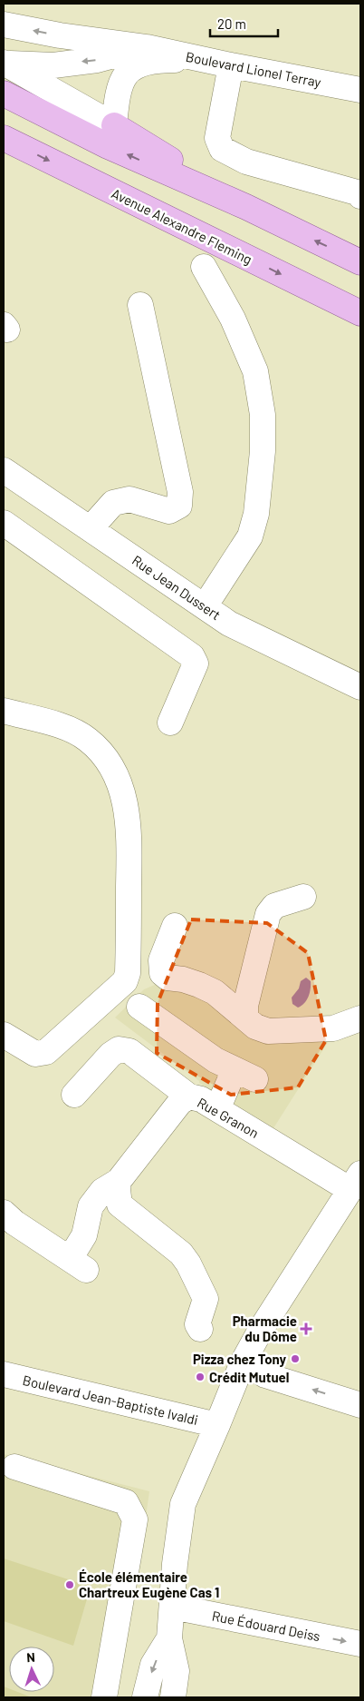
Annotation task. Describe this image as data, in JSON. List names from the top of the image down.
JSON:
{
  "streets": {
    "main road": ["Avenue Alexandre Fleming"],
    "street": [
      "Boulevard Lionel Terray",
      "Rue Jean Dussert",
      "Rue Granon",
      "Boulevard Jean-Baptiste Ivaldi",
      "Rue Édouard Deiss"
    ]
  },
  "one_way": ["Boulevard Lionel Terray", "Rue Édouard Deiss"],
  "places": {
    "health": ["Pharmacie du Dôme"],
    "other": ["Pizza chez Tony", "Crédit Mutuel", "École élémentaire Chartreux Eugène Cas 1"]
  },
  "scale_bar": "20 m",
  "north": "top"
}
